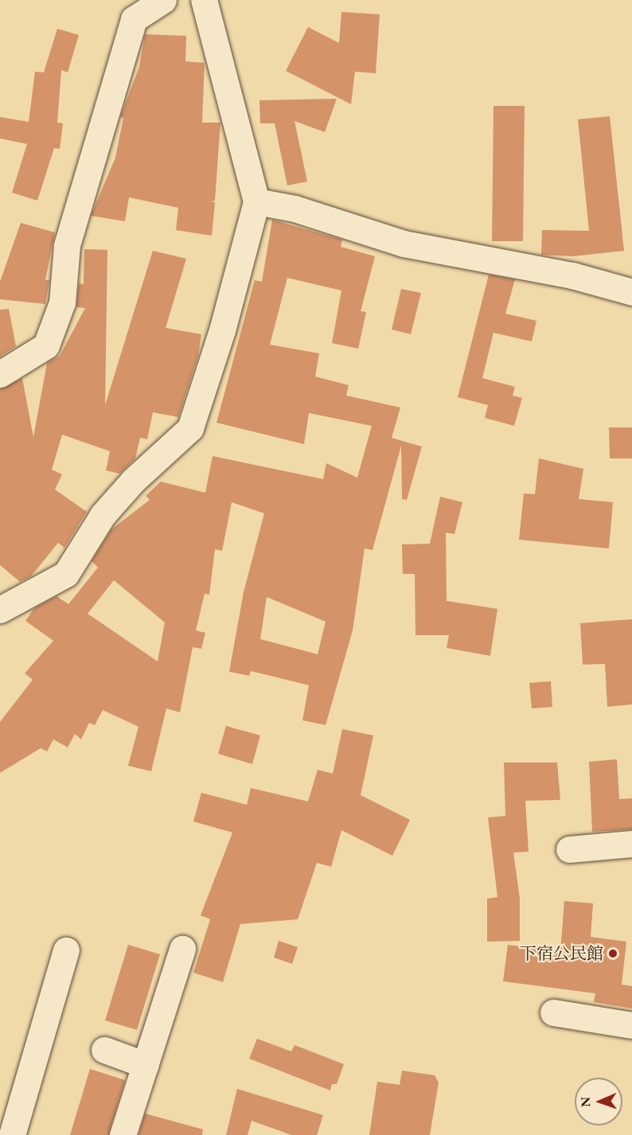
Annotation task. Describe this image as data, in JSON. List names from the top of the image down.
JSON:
{
  "places": ["下宿公民館"],
  "north": "left"
}
